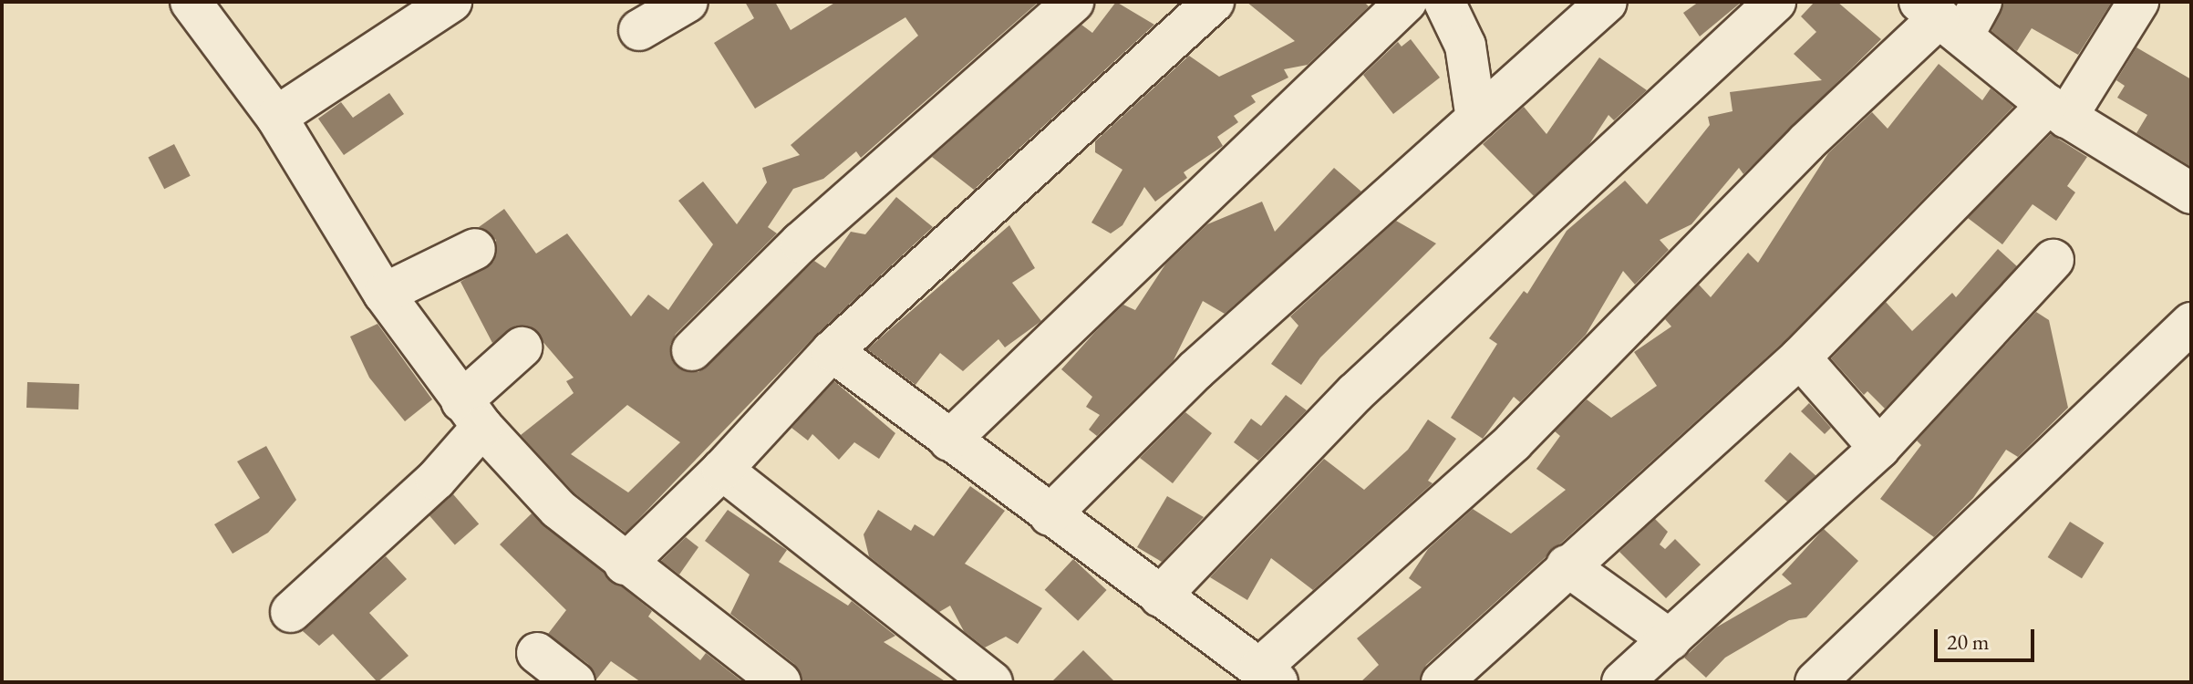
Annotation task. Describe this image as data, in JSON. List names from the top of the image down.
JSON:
{
  "scale_bar": "20 m"
}
